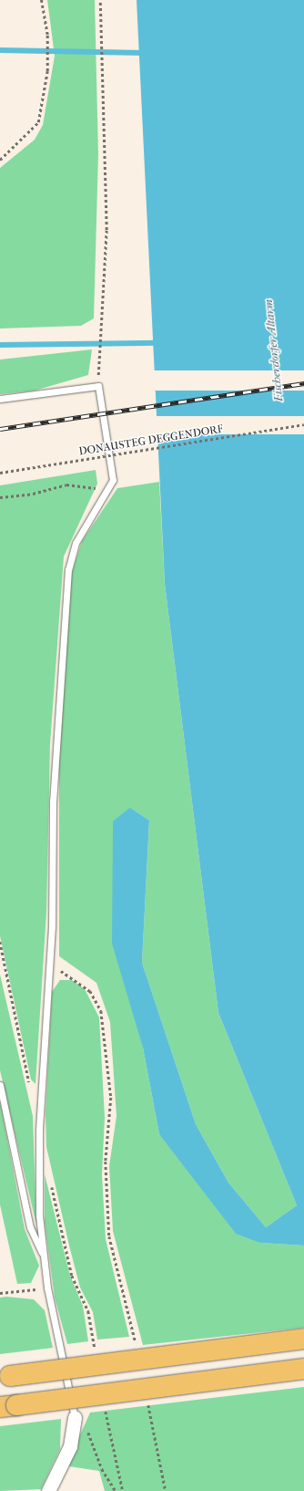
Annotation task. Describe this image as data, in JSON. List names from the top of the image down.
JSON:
{
  "streets": {
    "path": ["DONAUSTEG DEGGENDORF"]
  },
  "water": ["Fischerdorfer Altarm"]
}
